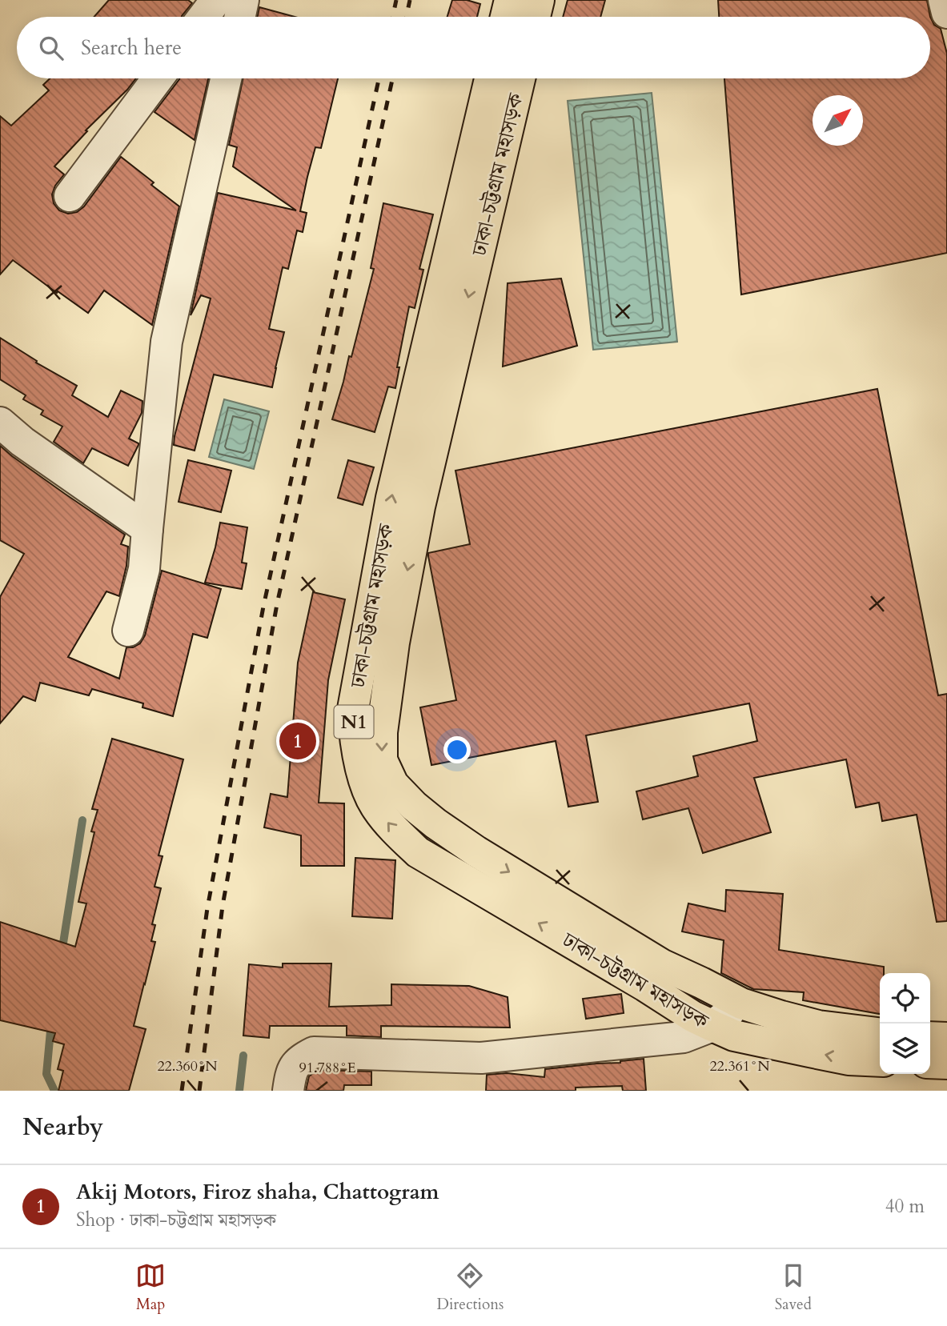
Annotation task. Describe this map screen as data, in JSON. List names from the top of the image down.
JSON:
{
  "streets": {
    "highway": ["ঢাকা-চট্টগ্রাম মহাসড়ক", "N1"]
  },
  "north": "top right",
  "page": {
    "search": "Search here",
    "pins": "1",
    "heading": "Nearby",
    "list": [
      {
        "mark": "1",
        "name": "Akij Motors, Firoz shaha, Chattogram",
        "note": "Shop · ঢাকা-চট্টগ্রাম মহাসড়ক",
        "value": "40 m"
      }
    ],
    "nav": ["Map", "Directions", "Saved"]
  },
  "coordinates": ["22.360°N", "22.361°N", "91.788°E"]
}
